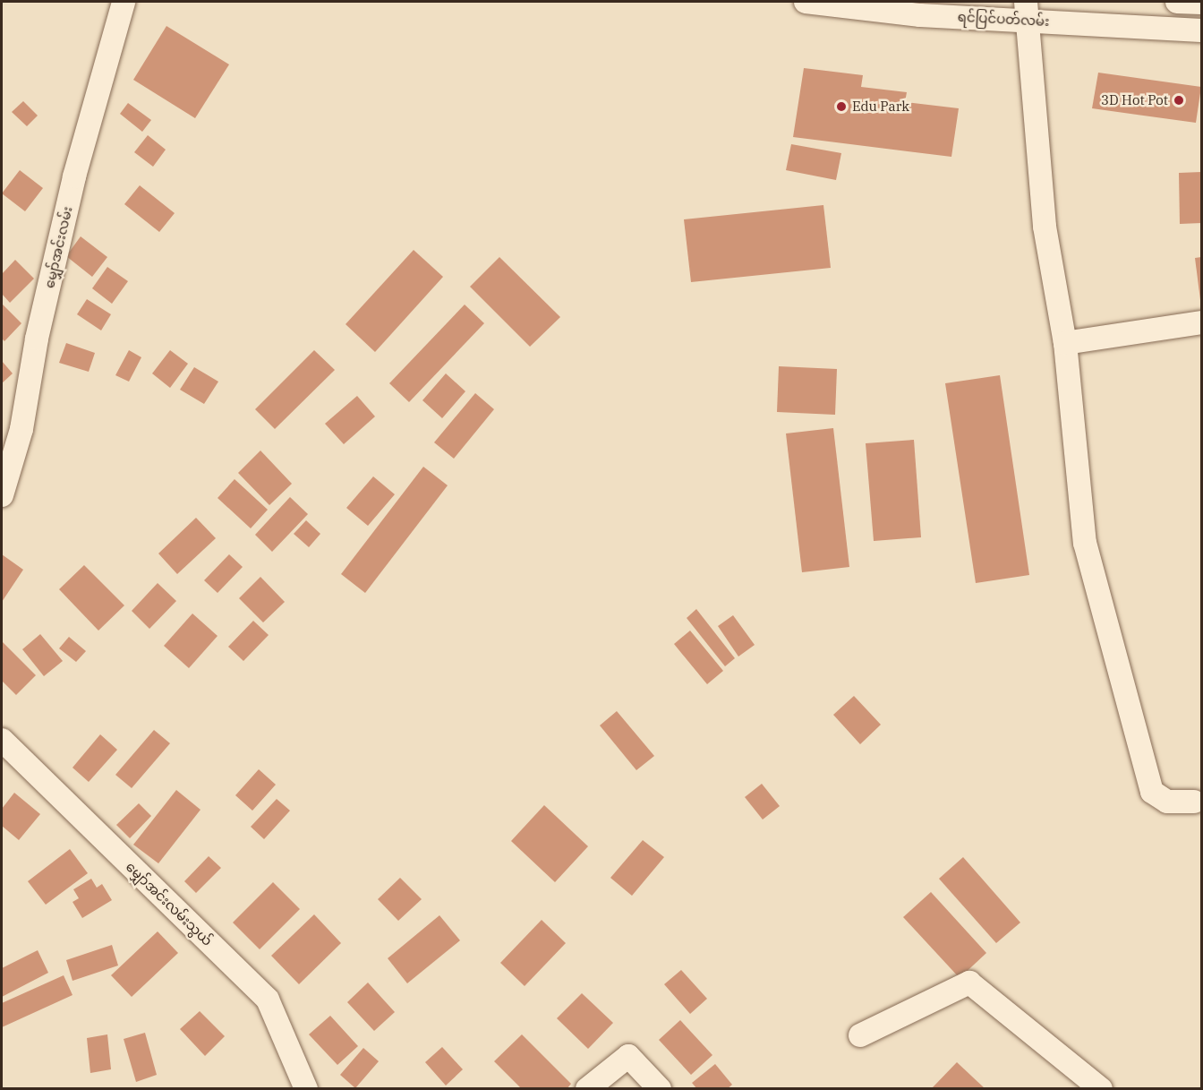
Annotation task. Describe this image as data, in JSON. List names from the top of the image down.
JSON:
{
  "streets": {
    "street": ["ရင်ပြင်ပတ်လမ်း", "မျှော်အင်းလမ်း", "မျှော်အင်းလမ်းသွယ်"]
  },
  "places": ["3D Hot Pot", "Edu Park"]
}
